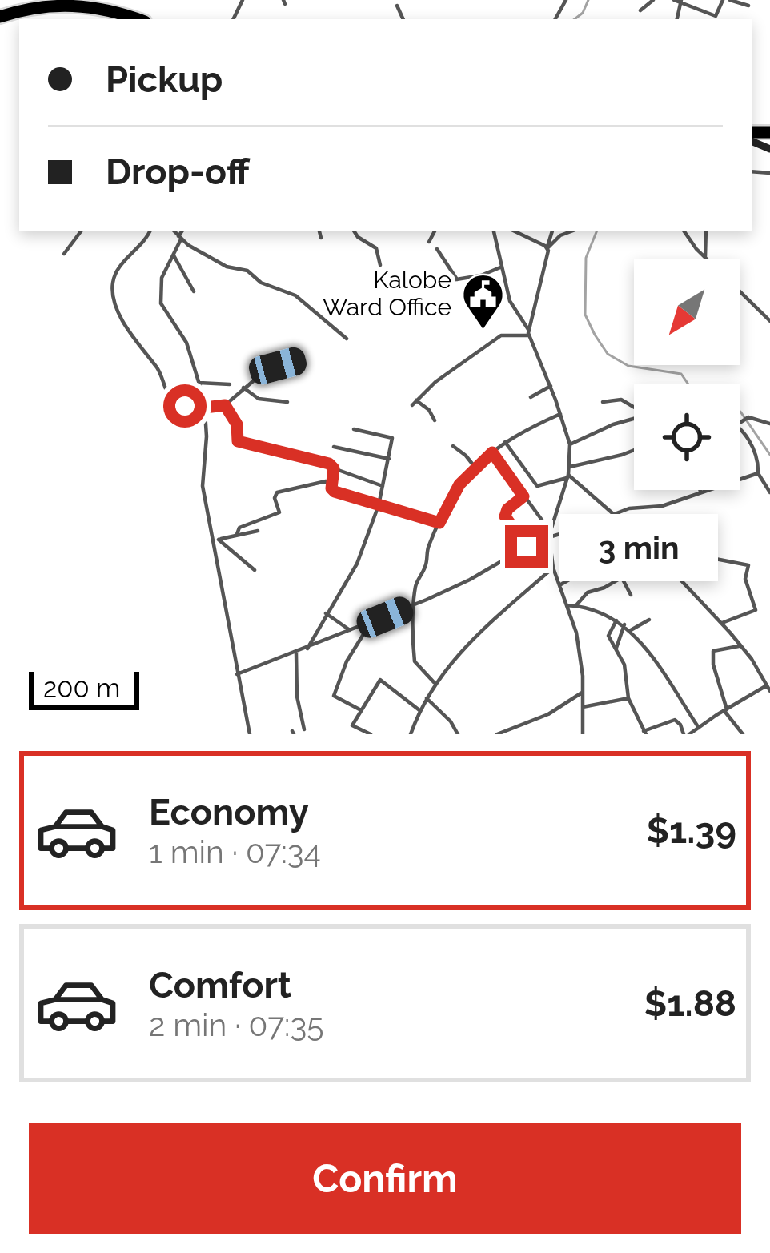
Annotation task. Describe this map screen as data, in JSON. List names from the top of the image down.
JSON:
{
  "places": {
    "public building": ["Kalobe Ward Office"]
  },
  "scale_bar": "200 m",
  "north": "bottom left",
  "page": {
    "banner": ["Pickup", "Drop-off"],
    "bubble": "3 min",
    "scale": "200 m",
    "list": [
      {
        "name": "Economy",
        "note": "1 min · 07:34",
        "value": "$1.39"
      },
      {
        "name": "Comfort",
        "note": "2 min · 07:35",
        "value": "$1.88"
      }
    ],
    "buttons": "Confirm"
  }
}
